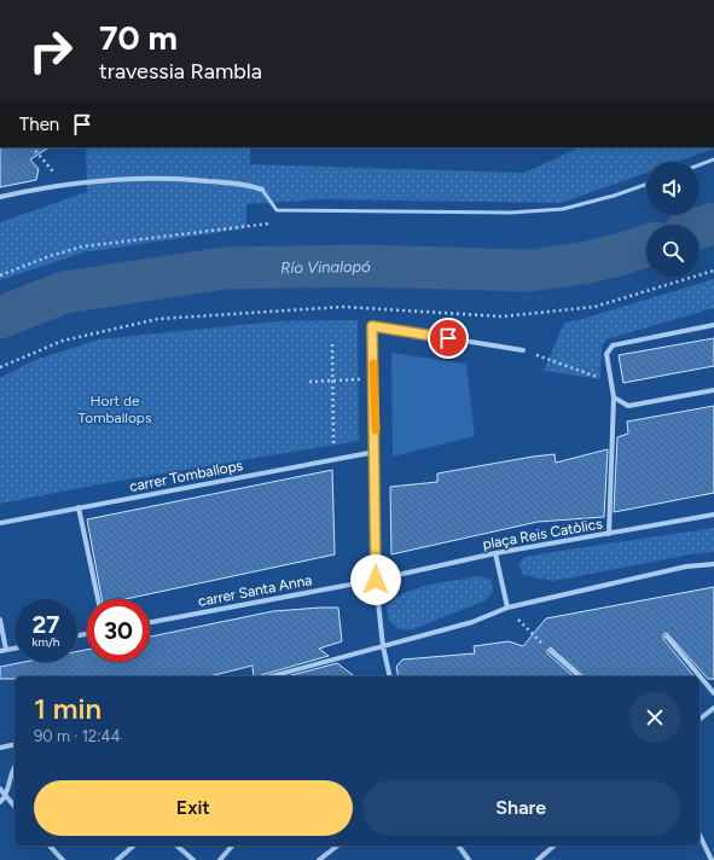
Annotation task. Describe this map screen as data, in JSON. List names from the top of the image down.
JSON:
{
  "streets": {
    "street": ["carrer Tomballops", "plaça Reis Catòlics", "carrer Santa Anna"]
  },
  "crossings": [
    ["plaça Reis Catòlics", "carrer Santa Anna"]
  ],
  "water": ["Río Vinalopó"],
  "parks": ["Hort de Tomballops"],
  "page": {
    "turn": ["70 m", "travessia Rambla"],
    "then": "Then",
    "speed": "27 km/h",
    "limit": "30",
    "heading": ["1 min", "90 m · 12:44"],
    "buttons": ["Exit", "Share"]
  }
}
